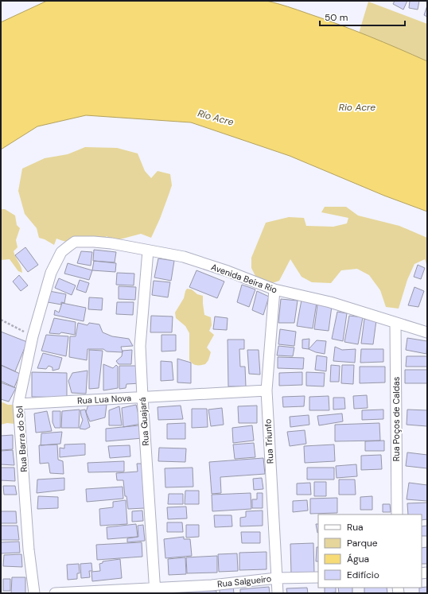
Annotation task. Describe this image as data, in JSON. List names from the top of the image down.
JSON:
{
  "streets": {
    "street": [
      "Avenida Beira Rio",
      "Rua Lua Nova",
      "Rua Poços de Caldas",
      "Rua Guajará",
      "Rua Barra do Sol",
      "Rua Triunfo",
      "Rua Salgueiro"
    ]
  },
  "crossings": [
    ["Avenida Beira Rio", "Rua Poços de Caldas"],
    ["Avenida Beira Rio", "Rua Guajará"],
    ["Avenida Beira Rio", "Rua Barra do Sol"],
    ["Avenida Beira Rio", "Rua Triunfo"],
    ["Rua Lua Nova", "Rua Guajará"],
    ["Rua Lua Nova", "Rua Barra do Sol"],
    ["Rua Lua Nova", "Rua Triunfo"],
    ["Rua Guajará", "Rua Salgueiro"],
    ["Rua Triunfo", "Rua Salgueiro"]
  ],
  "water": ["Rio Acre", "Río Acre"],
  "legend": [
    "Rua",
    "Parque",
    "Água",
    "Edifício"
  ],
  "scale_bar": "50 m"
}
